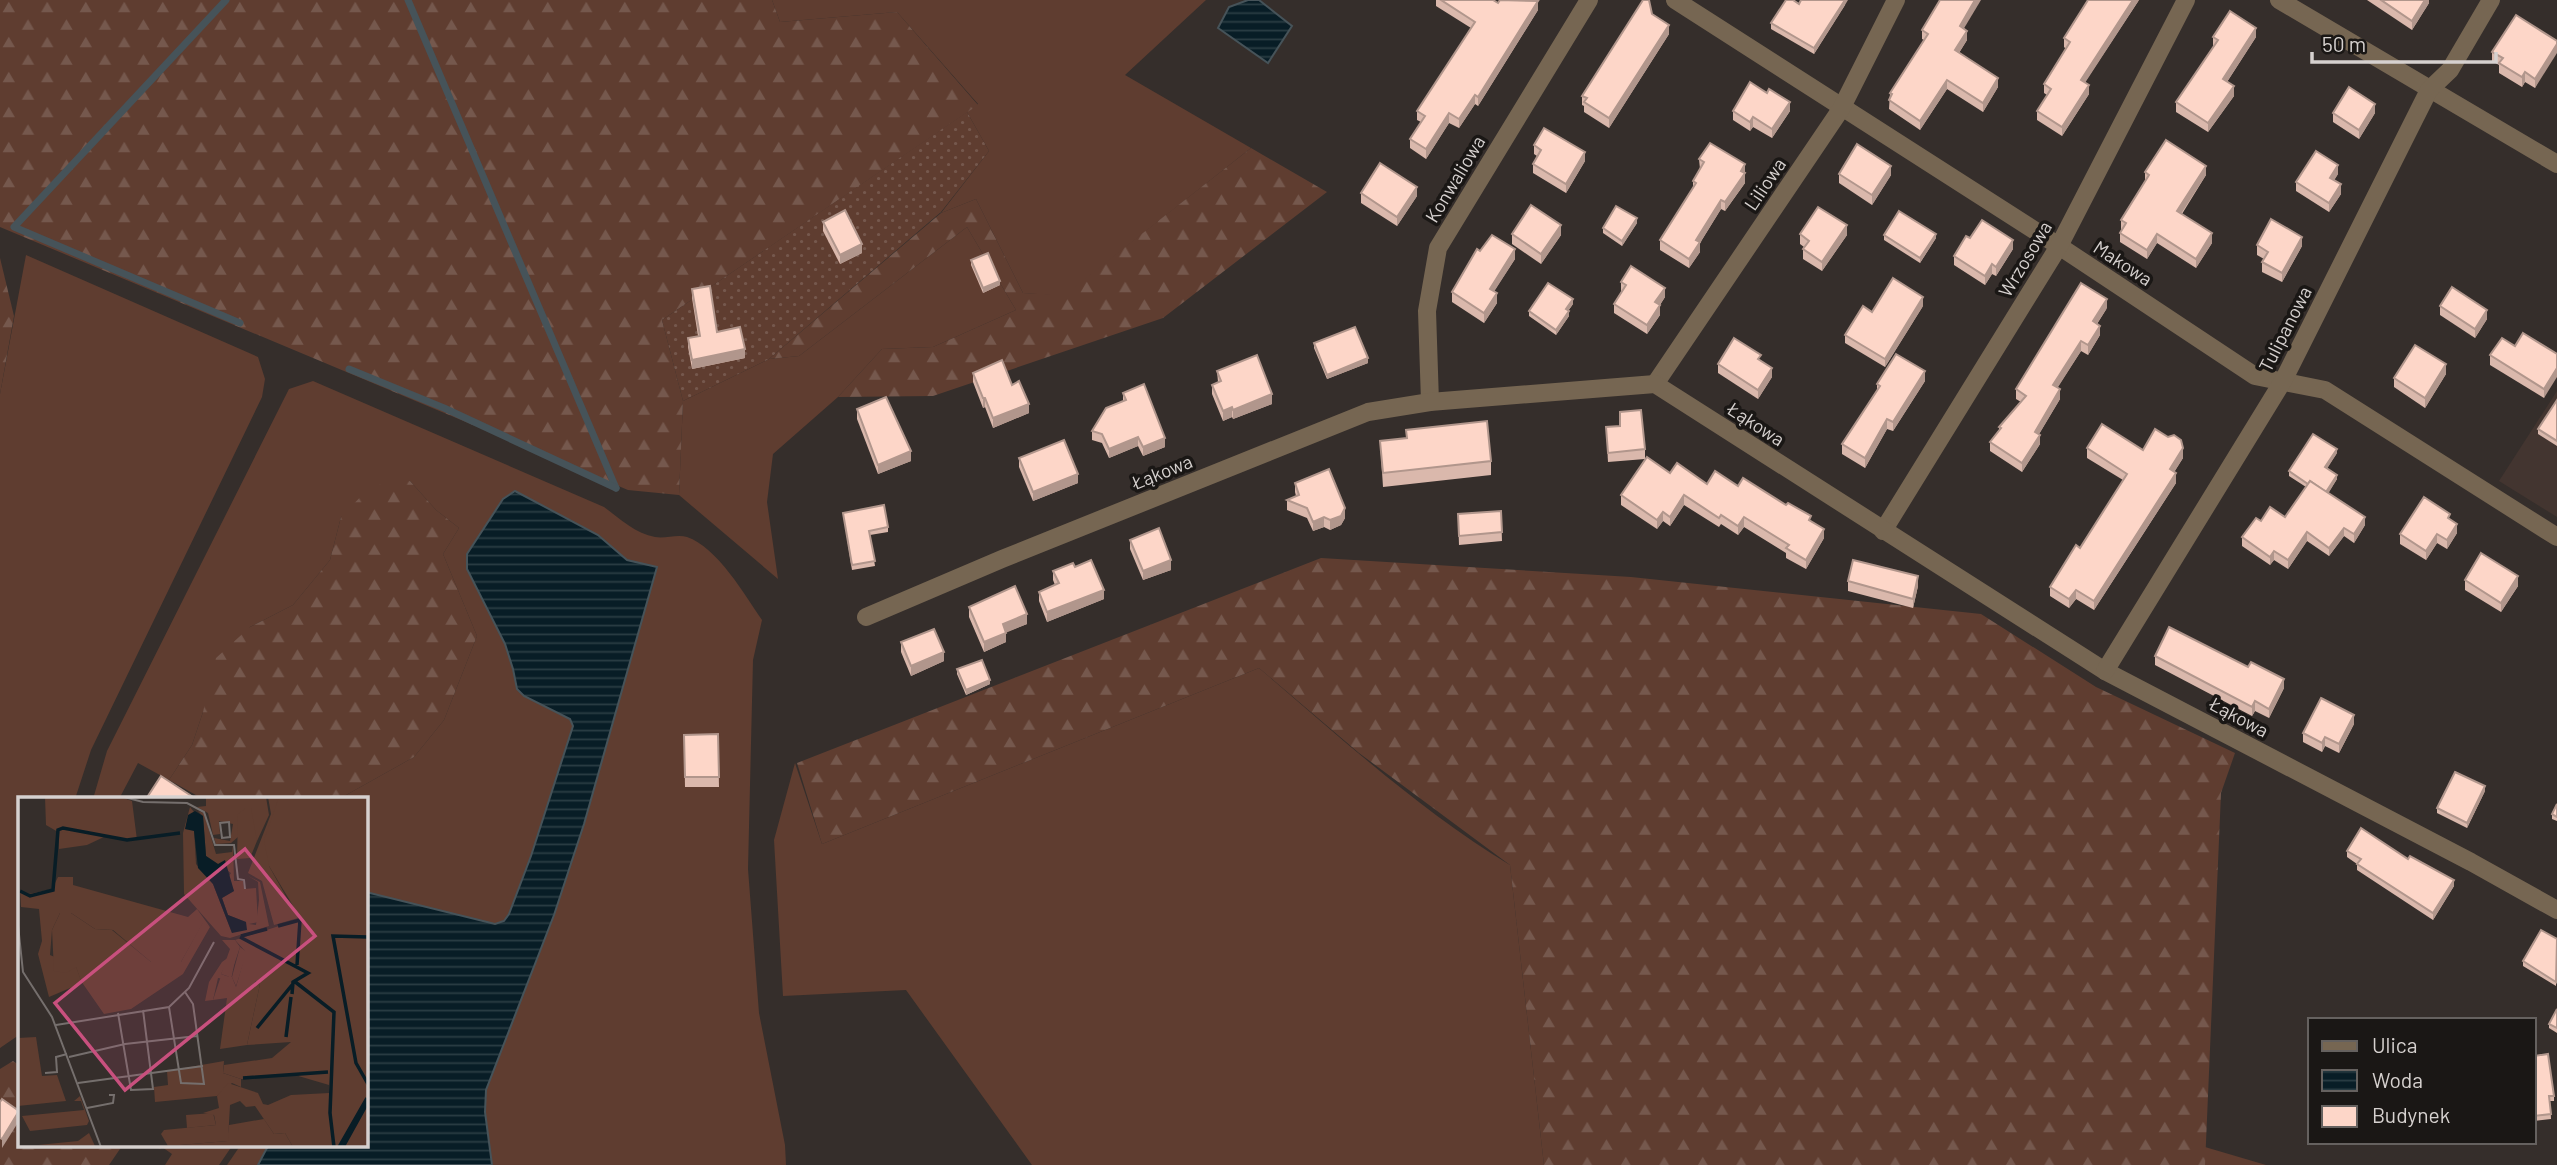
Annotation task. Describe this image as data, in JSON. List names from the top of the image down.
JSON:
{
  "streets": {
    "street": [
      "Konwaliowa",
      "Liliowa",
      "Wrzosowa",
      "Makowa",
      "Tulipanowa",
      "Łąkowa"
    ]
  },
  "crossings": [
    ["Konwaliowa", "Łąkowa"],
    ["Liliowa", "Makowa"],
    ["Liliowa", "Łąkowa"],
    ["Wrzosowa", "Makowa"],
    ["Wrzosowa", "Łąkowa"],
    ["Makowa", "Tulipanowa"],
    ["Tulipanowa", "Łąkowa"]
  ],
  "legend": ["Ulica", "Woda", "Budynek"],
  "scale_bar": "50 m"
}
